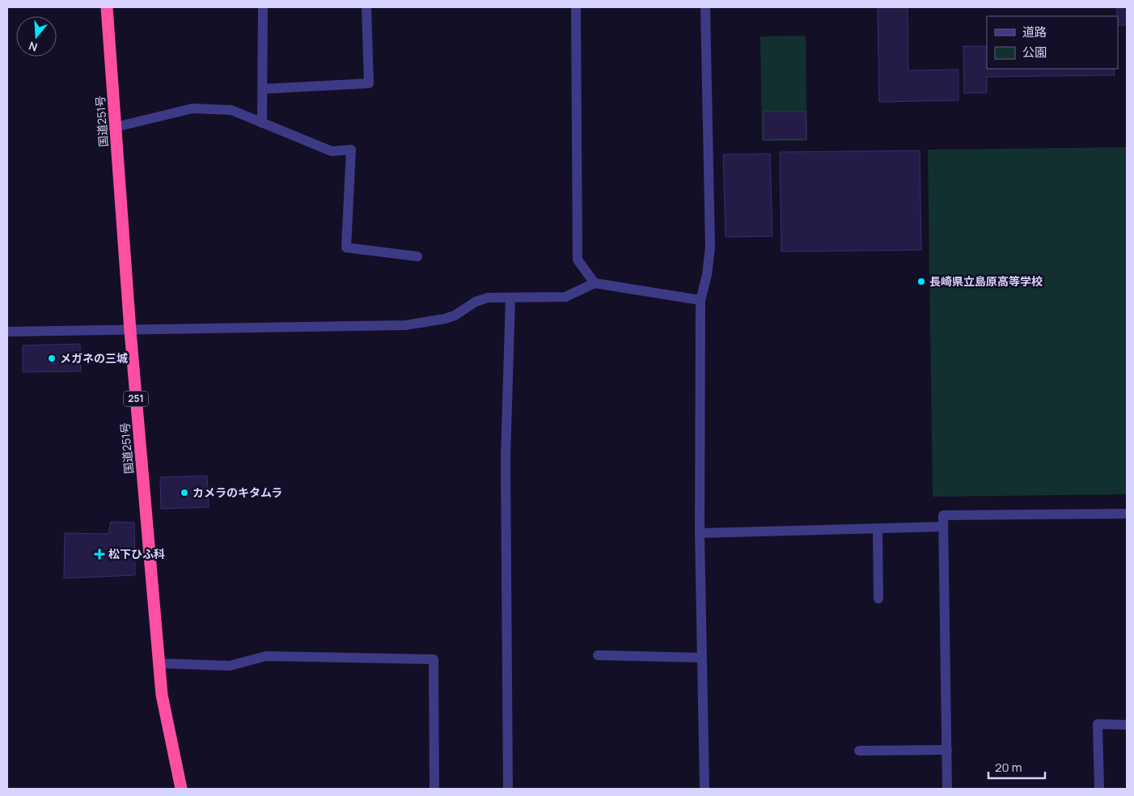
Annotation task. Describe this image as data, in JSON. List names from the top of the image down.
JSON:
{
  "streets": {
    "highway": ["国道251号", "251"]
  },
  "places": {
    "other": ["長崎県立島原高等学校", "メガネの三城", "カメラのキタムラ"],
    "health": ["松下ひふ科"]
  },
  "legend": ["道路", "公園"],
  "scale_bar": "20 m",
  "north": "bottom"
}
